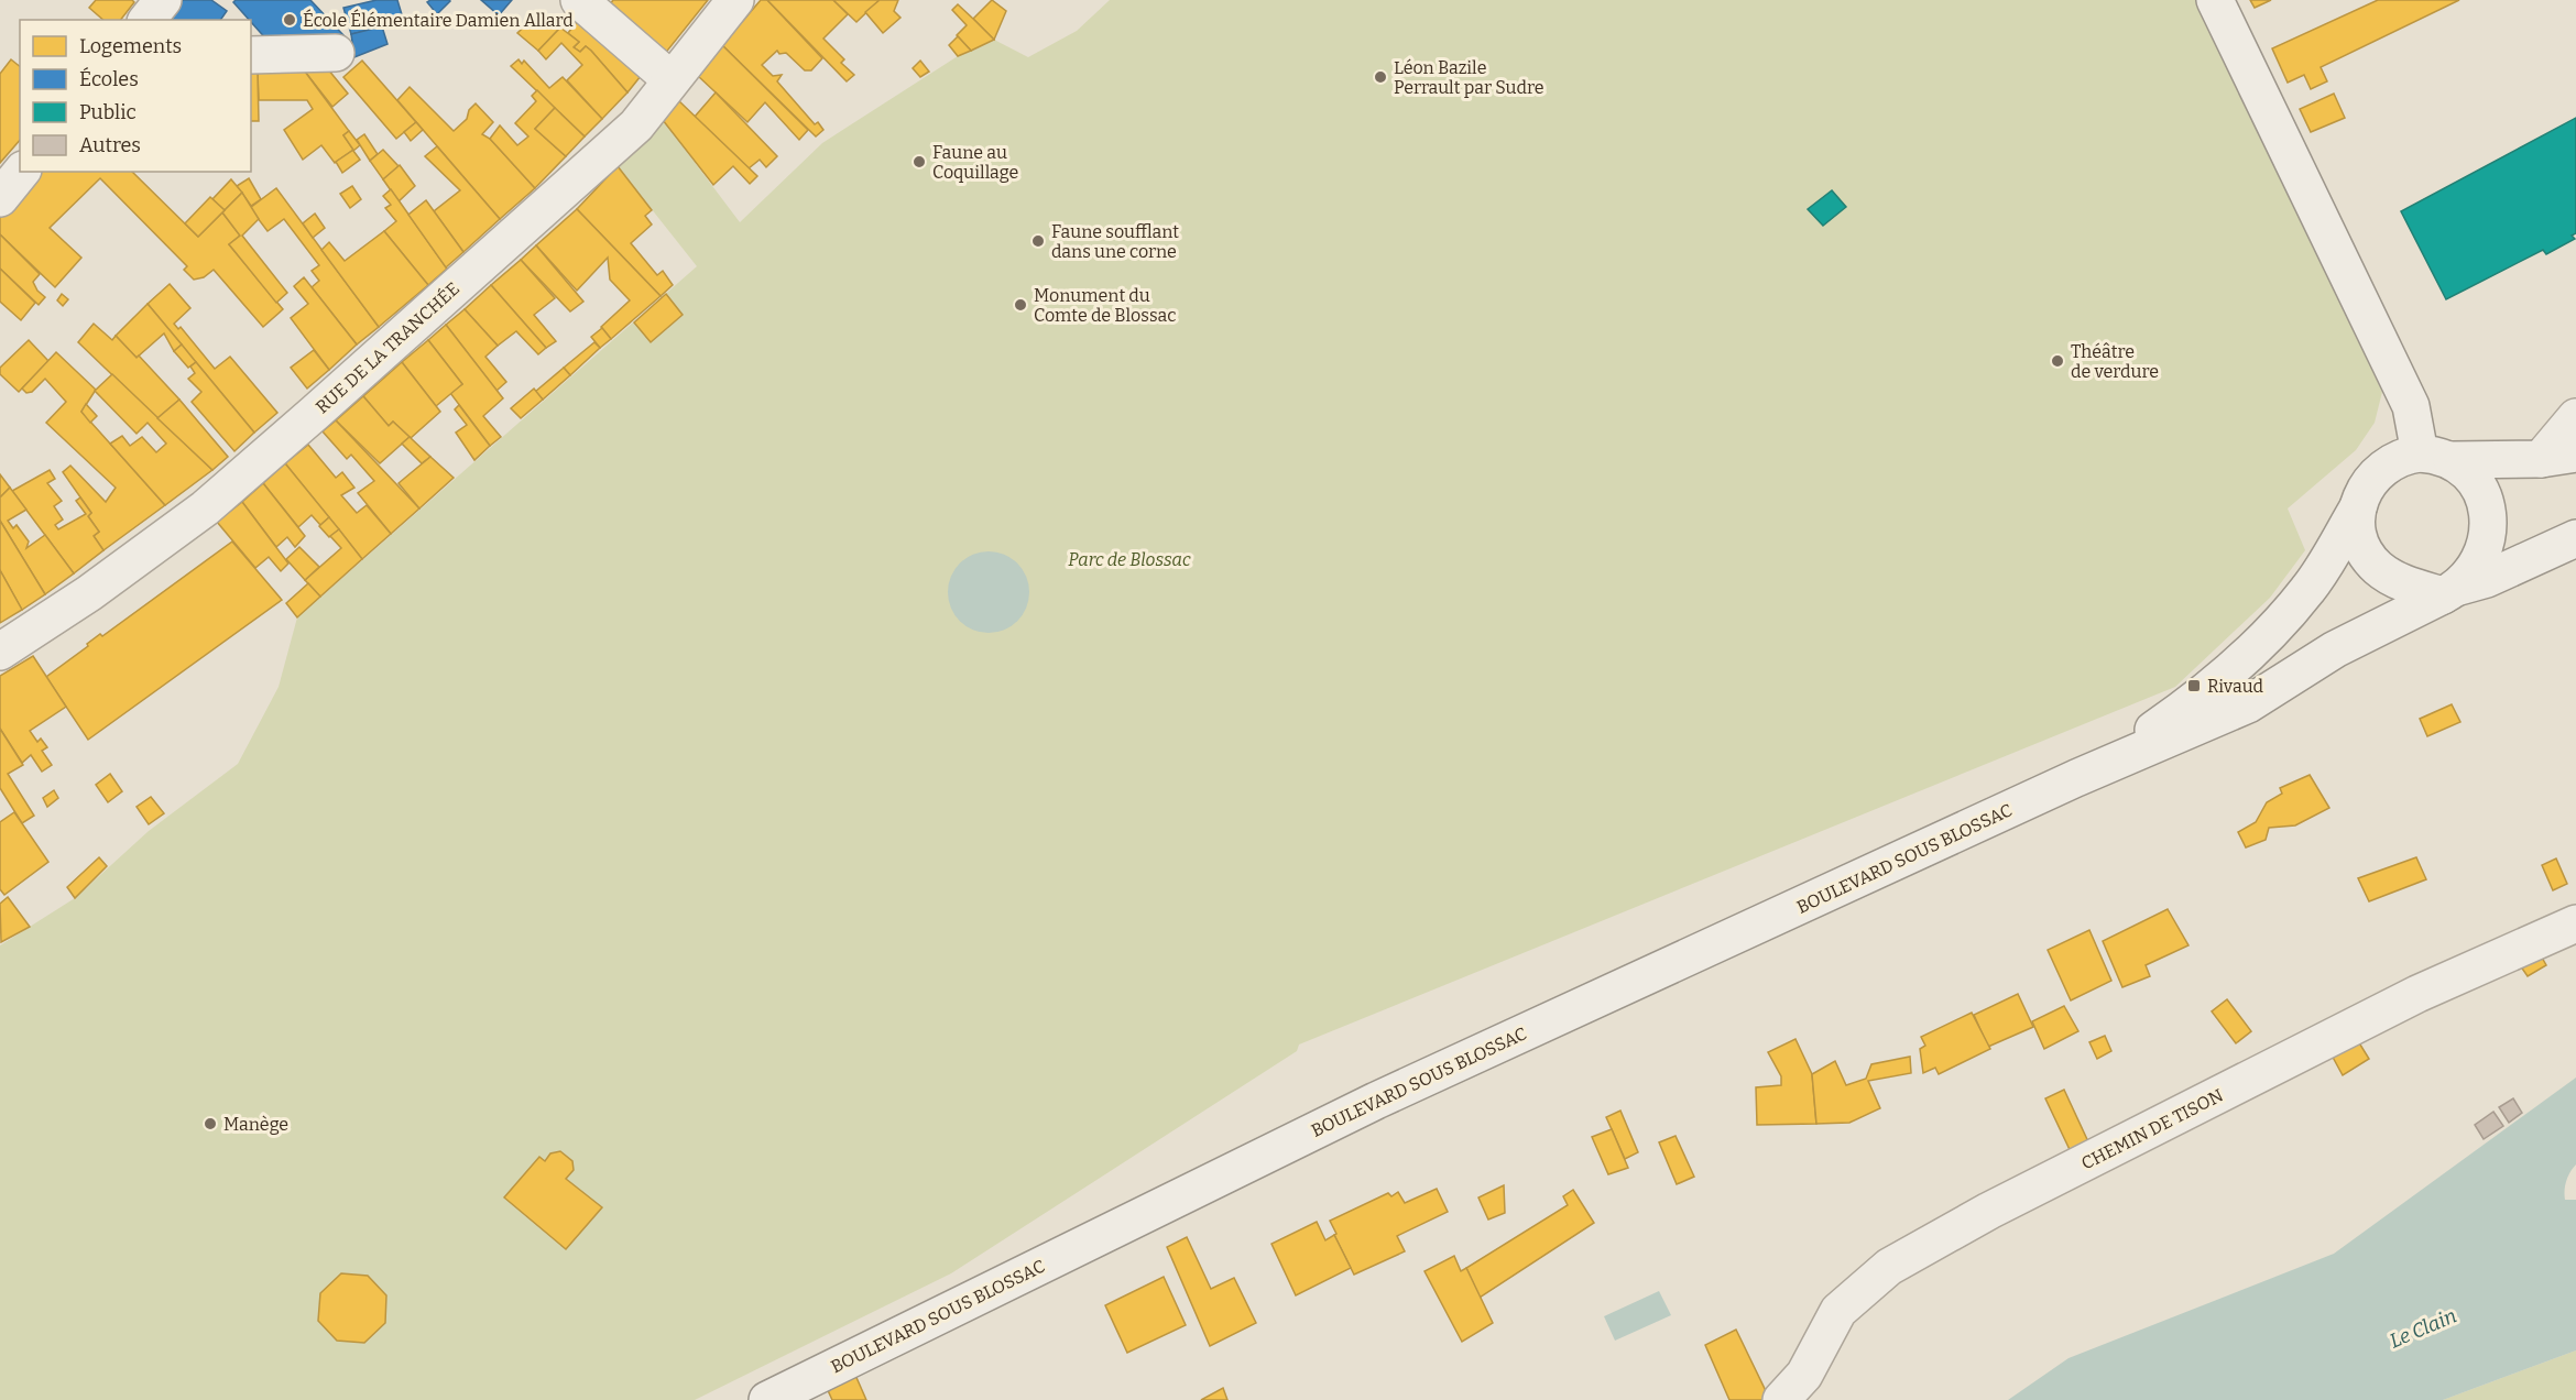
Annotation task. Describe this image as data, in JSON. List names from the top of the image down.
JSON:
{
  "streets": {
    "main road": ["RUE DE LA TRANCHÉE", "BOULEVARD SOUS BLOSSAC", "CHEMIN DE TISON"]
  },
  "water": ["Le Clain"],
  "parks": ["Parc de Blossac"],
  "places": {
    "other": [
      "École Élémentaire Damien Allard",
      "Léon Bazile Perrault par Sudre",
      "Faune au Coquillage",
      "Faune soufflant dans une corne",
      "Monument du Comte de Blossac",
      "Théâtre de verdure",
      "Manège"
    ],
    "transit": ["Rivaud"]
  },
  "legend": [
    "Logements",
    "Écoles",
    "Public",
    "Autres"
  ]
}
